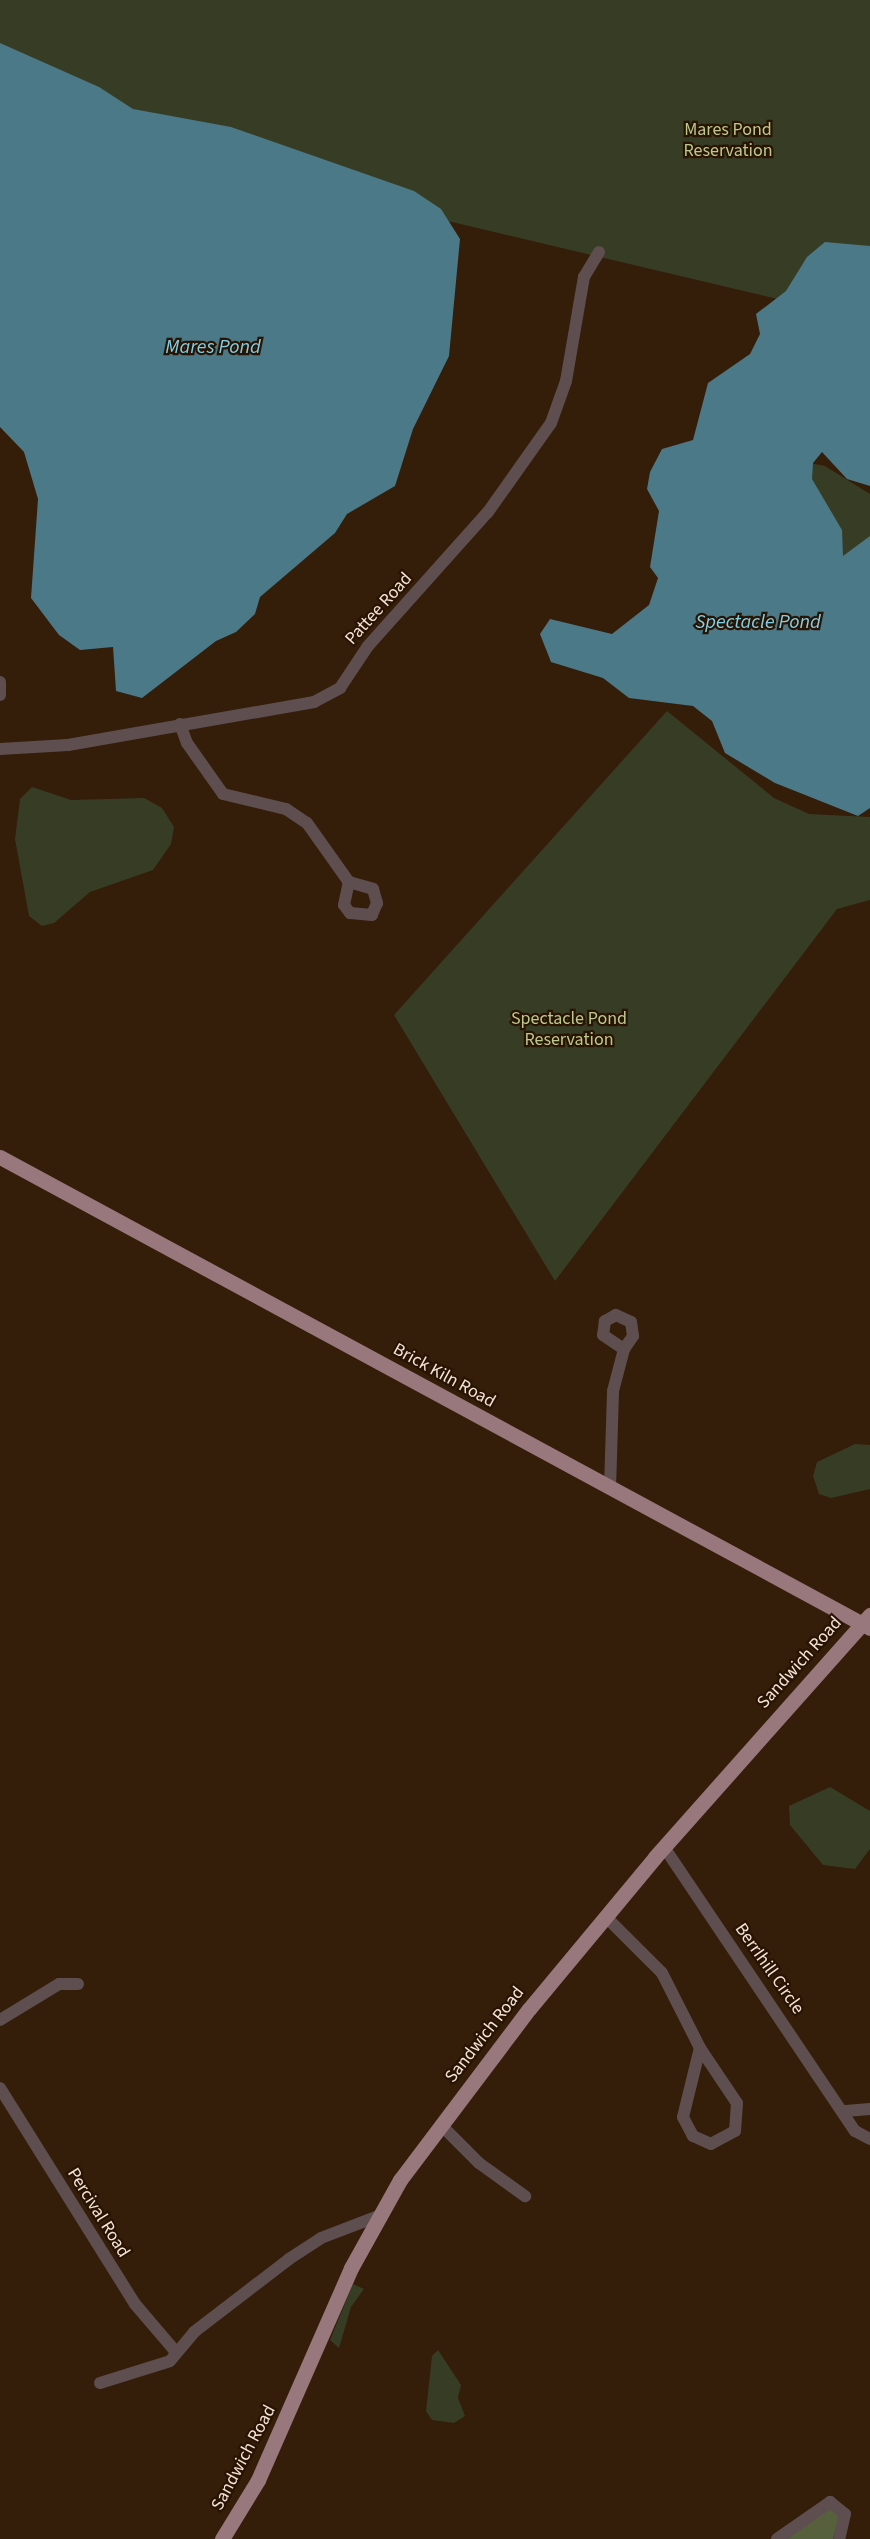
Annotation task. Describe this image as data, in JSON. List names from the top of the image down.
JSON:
{
  "streets": {
    "main road": ["Brick Kiln Road", "Sandwich Road"],
    "street": ["Pattee Road", "BerrIhill Circle", "Percival Road"]
  },
  "crossings": [
    ["Brick Kiln Road", "Sandwich Road"],
    ["Sandwich Road", "BerrIhill Circle"]
  ],
  "water": ["Mares Pond", "Spectacle Pond"],
  "parks": ["Mares Pond Reservation", "Spectacle Pond Reservation"]
}
